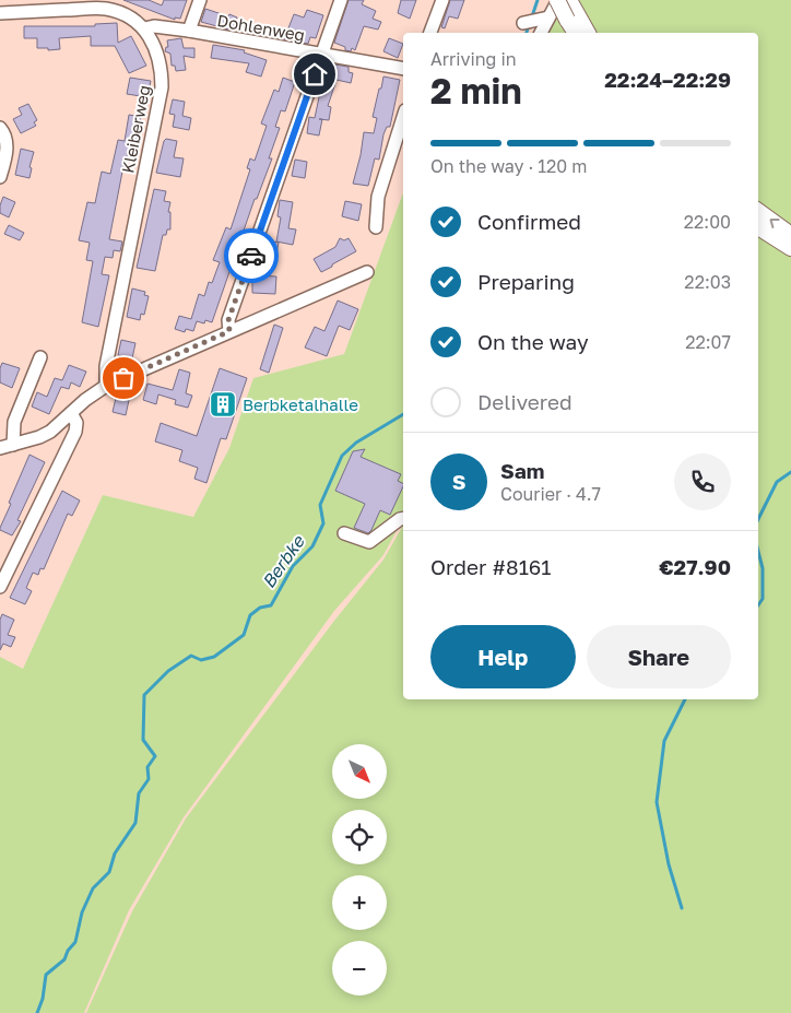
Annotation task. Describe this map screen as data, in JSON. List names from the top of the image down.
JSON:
{
  "streets": {
    "street": ["Dohlenweg", "Kleiberweg"]
  },
  "crossings": [
    ["Dohlenweg", "Kleiberweg"]
  ],
  "water": ["Berbke"],
  "places": {
    "building": ["Berbketalhalle"]
  },
  "north": "bottom right",
  "page": {
    "heading": ["2 min", "Arriving in", "22:24–22:29"],
    "panel": [
      "Sam",
      "Courier · 4.7",
      "Order #8161",
      "€27.90"
    ],
    "bar": "On the way · 120 m",
    "list": [
      ["Confirmed", "22:00"],
      ["Preparing", "22:03"],
      ["On the way", "22:07"],
      "Delivered"
    ],
    "round": "S",
    "buttons": ["Help", "Share"],
    "map_buttons": ["+", "−"]
  }
}
